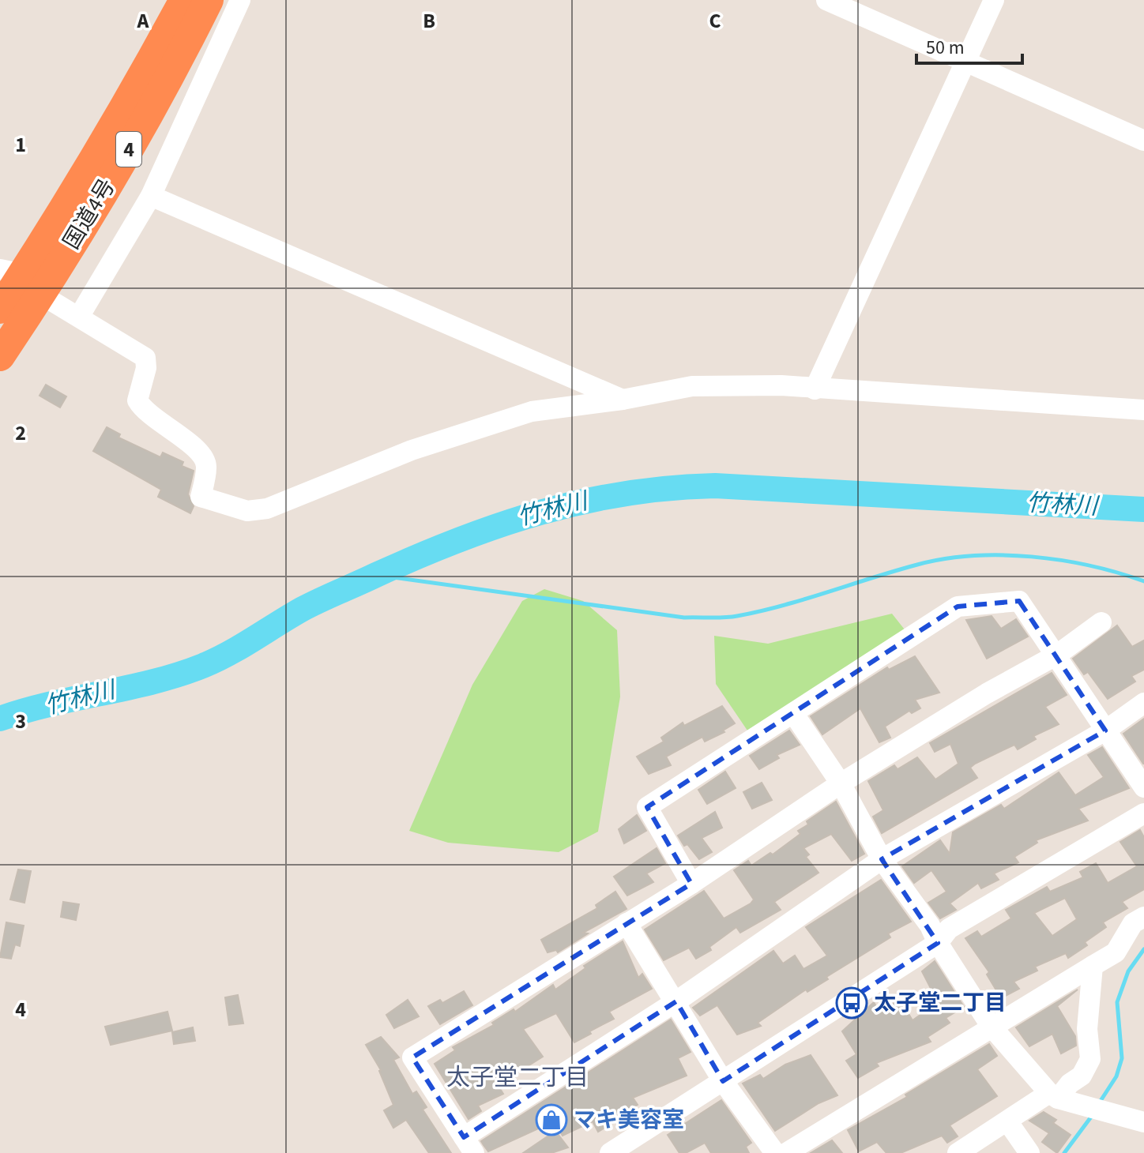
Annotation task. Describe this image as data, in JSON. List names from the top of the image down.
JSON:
{
  "streets": {
    "highway": ["4", "国道4号"]
  },
  "crossings": [
    ["4", "国道4号"]
  ],
  "districts": ["太子堂二丁目"],
  "water": ["竹林川"],
  "places": {
    "bus stop": ["太子堂二丁目"],
    "shop": ["マキ美容室"]
  },
  "scale_bar": "50 m",
  "grid": {
    "columns": ["A", "B", "C"],
    "rows": [
      "1",
      "2",
      "3",
      "4"
    ]
  }
}
